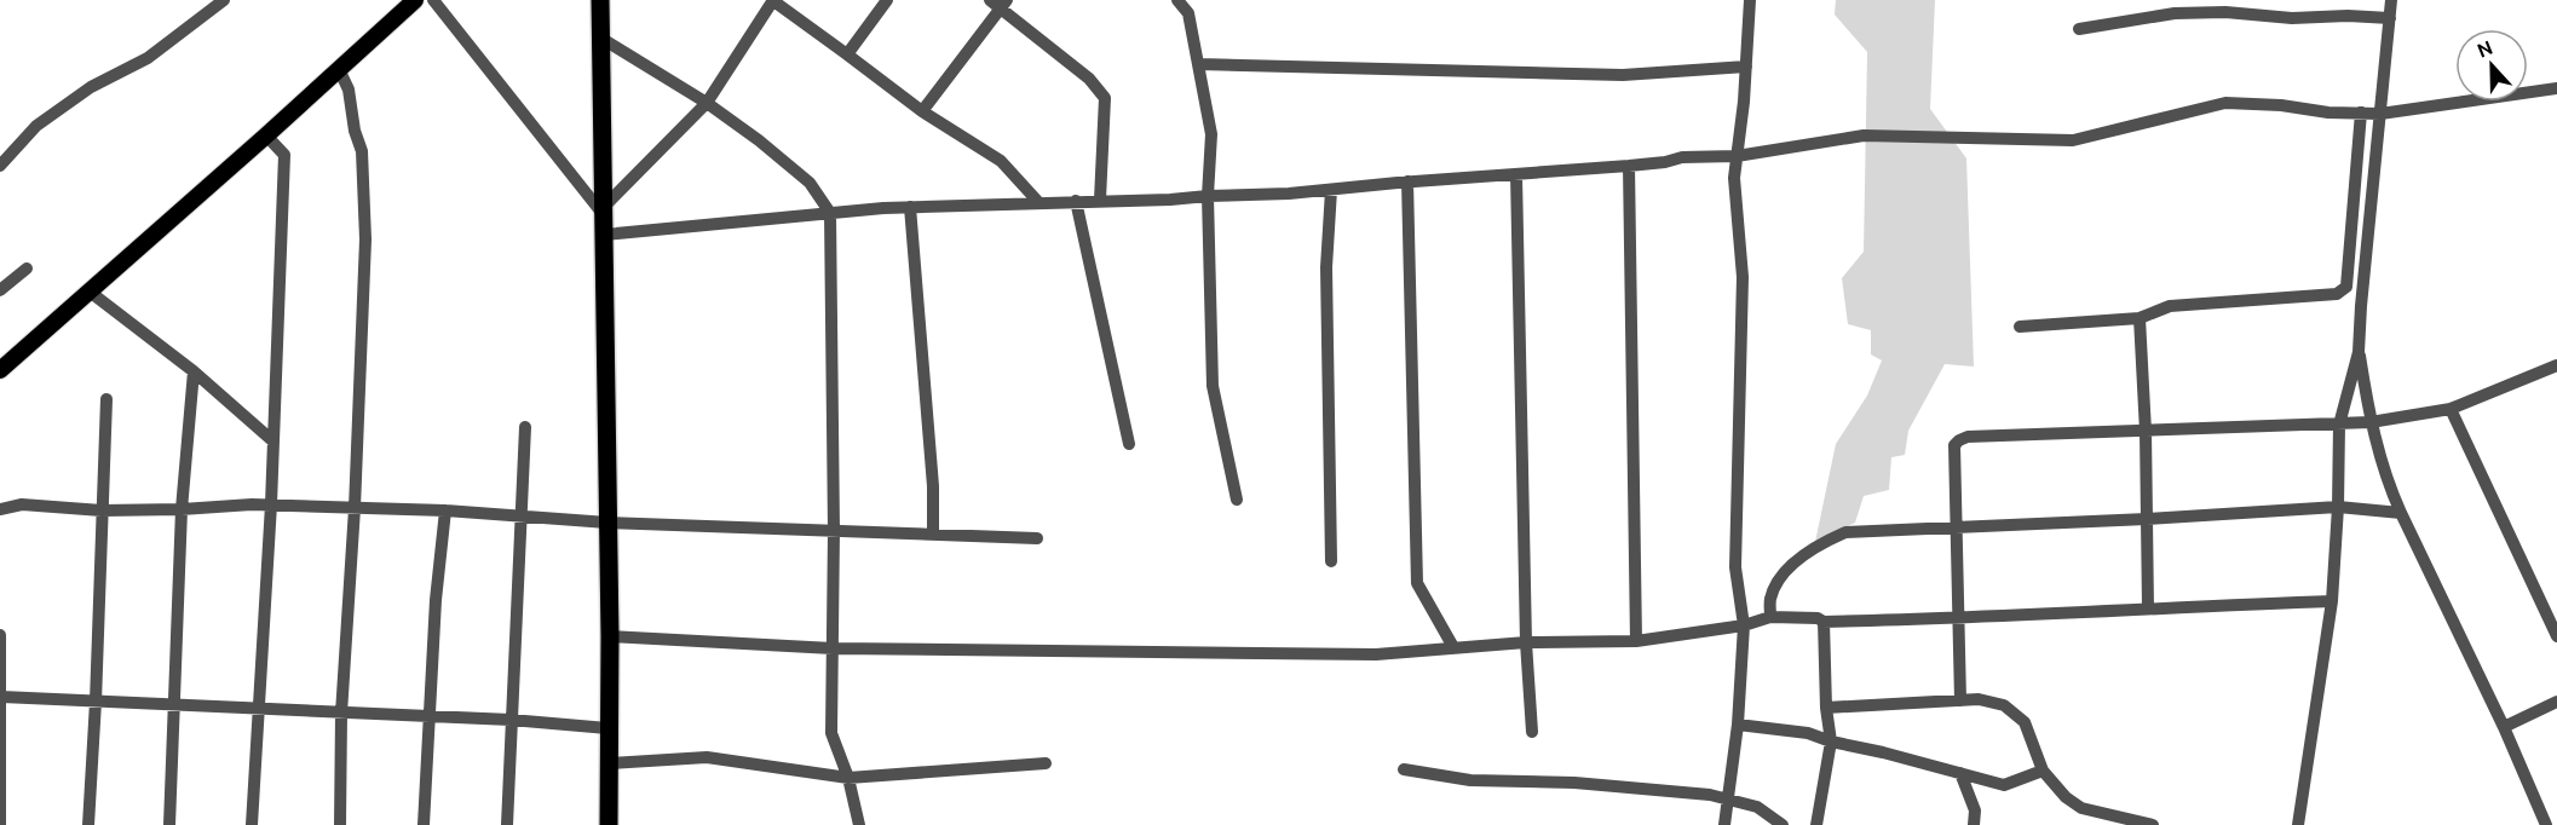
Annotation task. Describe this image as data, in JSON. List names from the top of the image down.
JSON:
{
  "north": "top"
}
